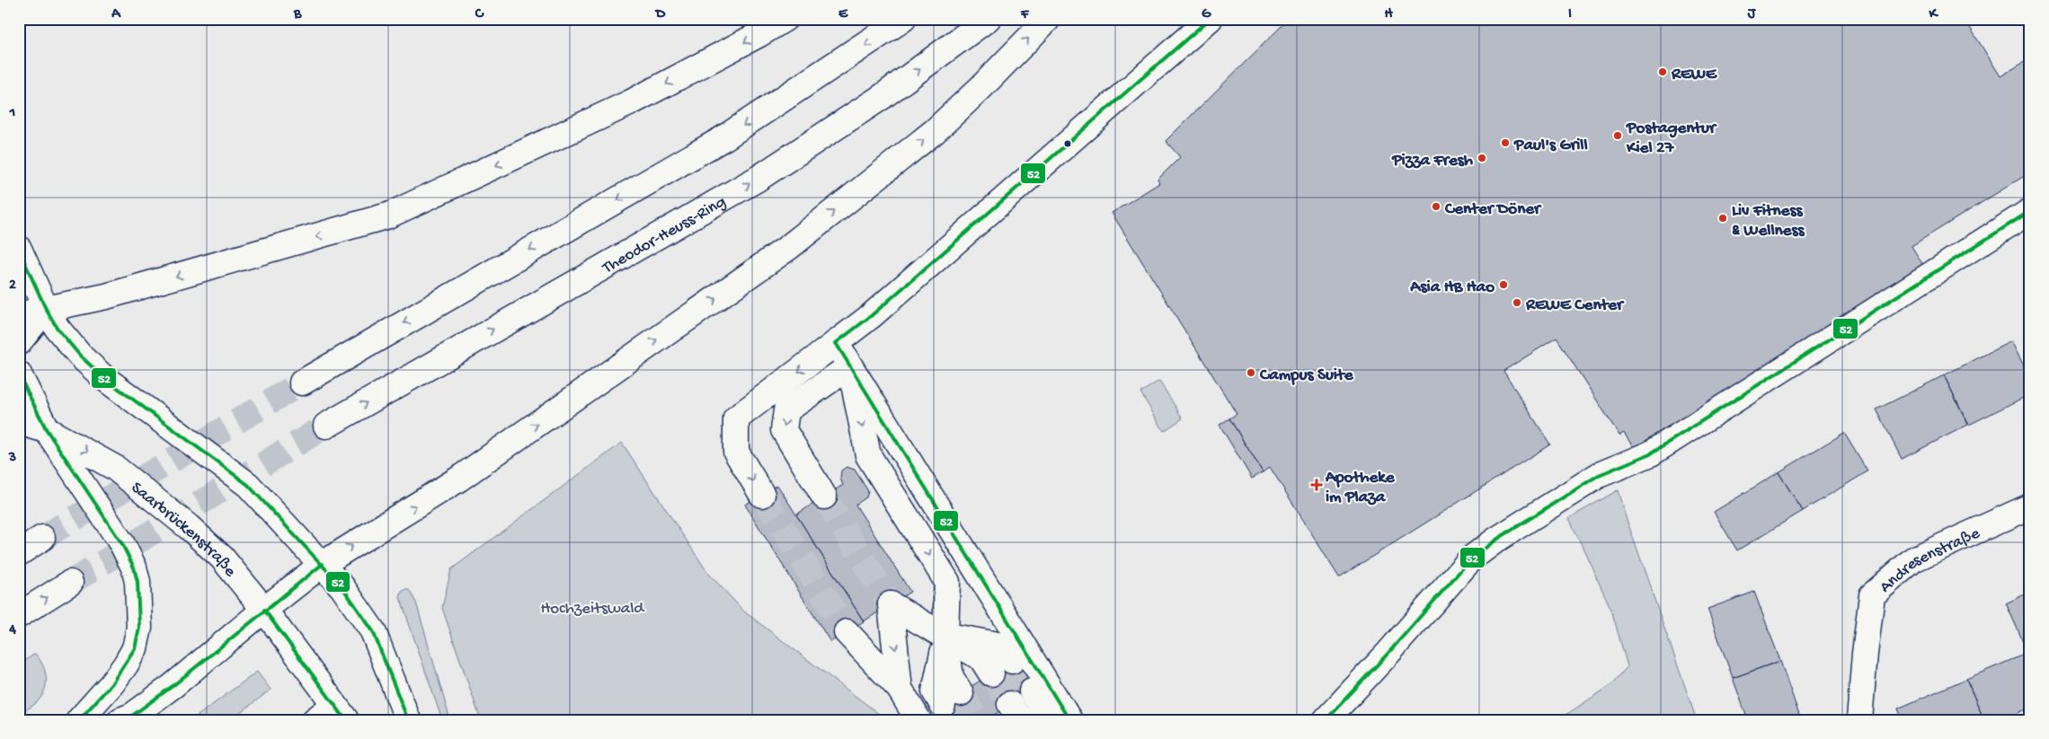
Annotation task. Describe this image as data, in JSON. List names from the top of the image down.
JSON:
{
  "streets": {
    "main road": ["Theodor-Heuss-Ring", "Saarbrückenstraße", "Andresenstraße"]
  },
  "parks": ["Hochzeitswald"],
  "places": {
    "other": [
      "REWE",
      "Postagentur Kiel 27",
      "Paul's Grill",
      "Pizza Fresh",
      "Center Döner",
      "Liv Fitness & Wellness",
      "Asia HB Hao",
      "REWE Center",
      "Campus Suite"
    ],
    "health": ["Apotheke im Plaza"]
  },
  "lines": ["transit line 52"],
  "grid": {
    "columns": [
      "A",
      "B",
      "C",
      "D",
      "E",
      "F",
      "G",
      "H",
      "I",
      "J",
      "K"
    ],
    "rows": [
      "1",
      "2",
      "3",
      "4"
    ]
  }
}
